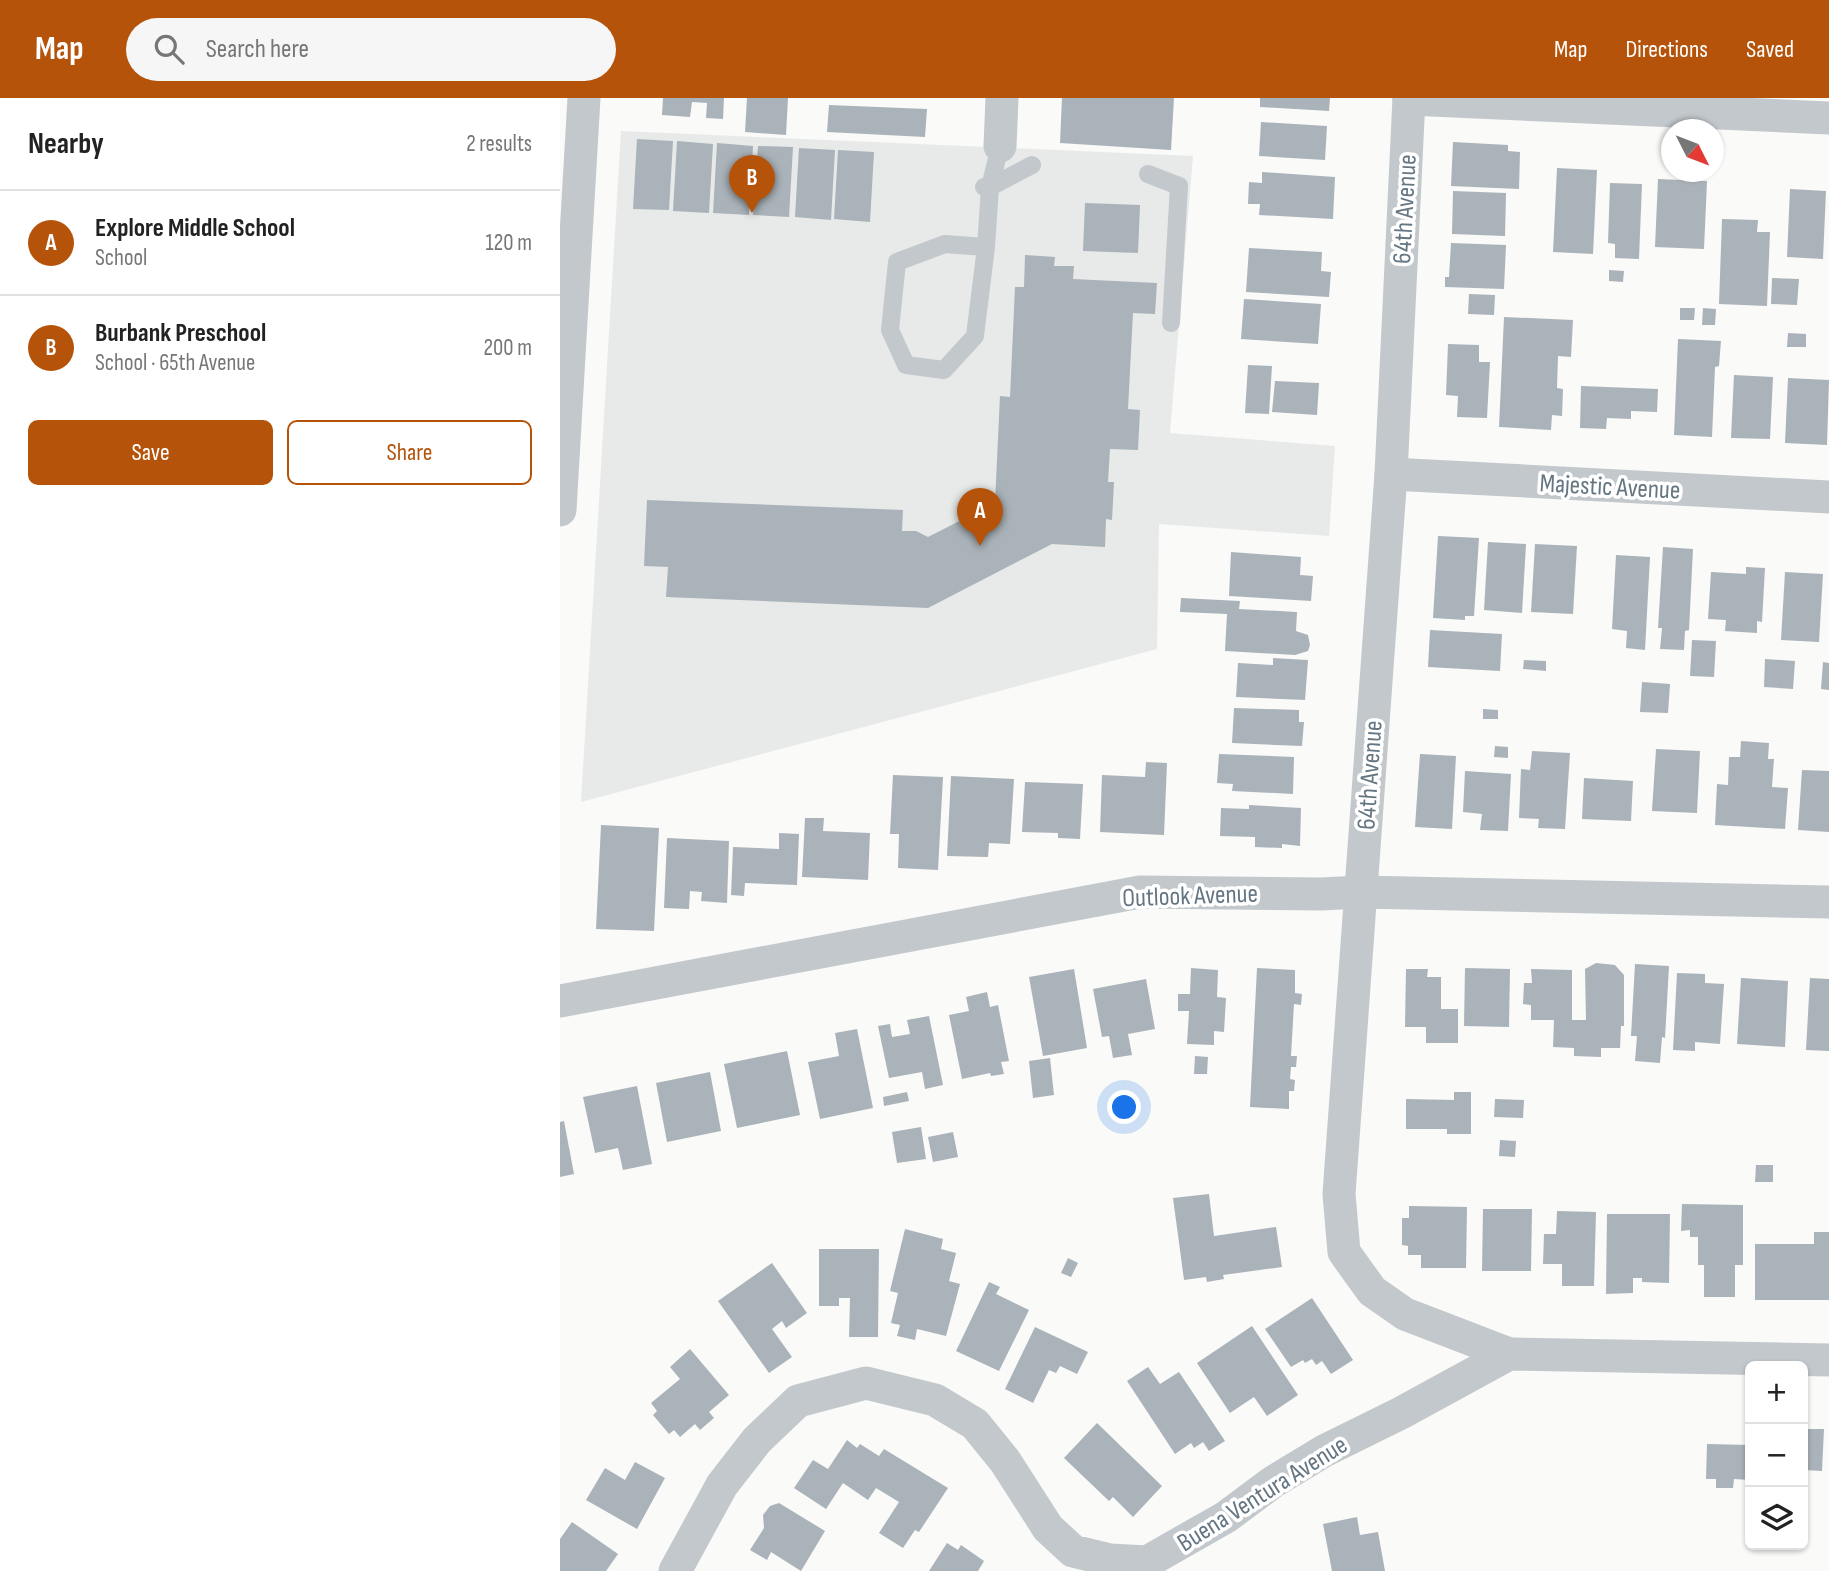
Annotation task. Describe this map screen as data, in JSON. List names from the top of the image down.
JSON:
{
  "streets": {
    "street": [
      "64th Avenue",
      "Majestic Avenue",
      "Outlook Avenue",
      "Buena Ventura Avenue"
    ]
  },
  "crossings": [
    ["64th Avenue", "Majestic Avenue"],
    ["64th Avenue", "Outlook Avenue"],
    ["64th Avenue", "Buena Ventura Avenue"]
  ],
  "north": "bottom right",
  "page": {
    "header": "Map",
    "search": "Search here",
    "nav": ["Map", "Directions", "Saved"],
    "heading": ["Nearby", "2 results"],
    "pins": ["B", "A"],
    "list": [
      {
        "mark": "A",
        "name": "Explore Middle School",
        "note": "School",
        "value": "120 m"
      },
      {
        "mark": "B",
        "name": "Burbank Preschool",
        "note": "School · 65th Avenue",
        "value": "200 m"
      }
    ],
    "buttons": ["Save", "Share"],
    "map_buttons": ["+", "−"]
  }
}
